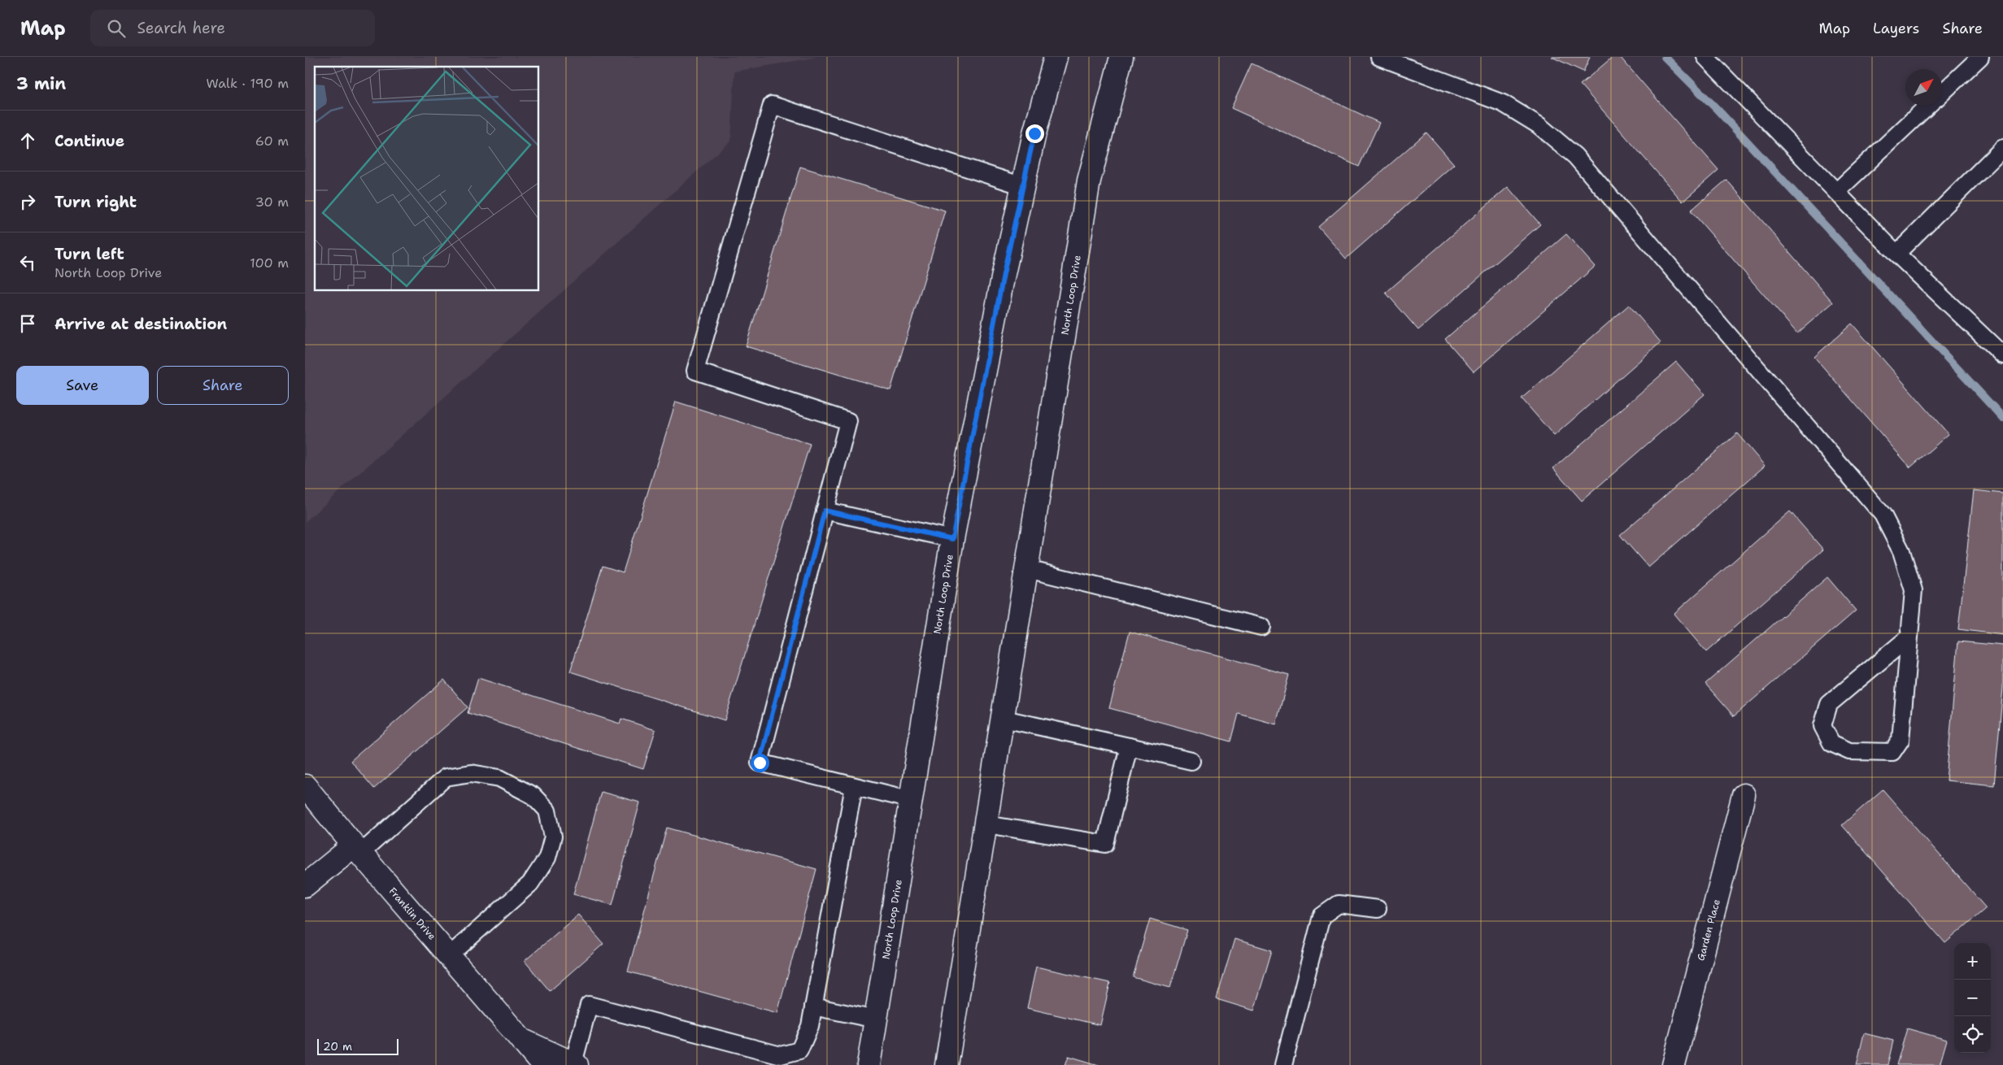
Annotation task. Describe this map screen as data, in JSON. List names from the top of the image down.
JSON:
{
  "streets": {
    "main road": ["North Loop Drive", "Franklin Drive", "Garden Place"]
  },
  "scale_bar": "20 m",
  "north": "top right",
  "page": {
    "header": "Map",
    "search": "Search here",
    "nav": ["Map", "Layers", "Share"],
    "heading": ["3 min", "Walk · 190 m"],
    "list": [
      ["Continue", "60 m"],
      ["Turn right", "30 m"],
      ["Turn left", "North Loop Drive", "100 m"],
      "Arrive at destination"
    ],
    "buttons": ["Save", "Share"],
    "map_buttons": ["+", "−"],
    "scale": "20 m"
  }
}
